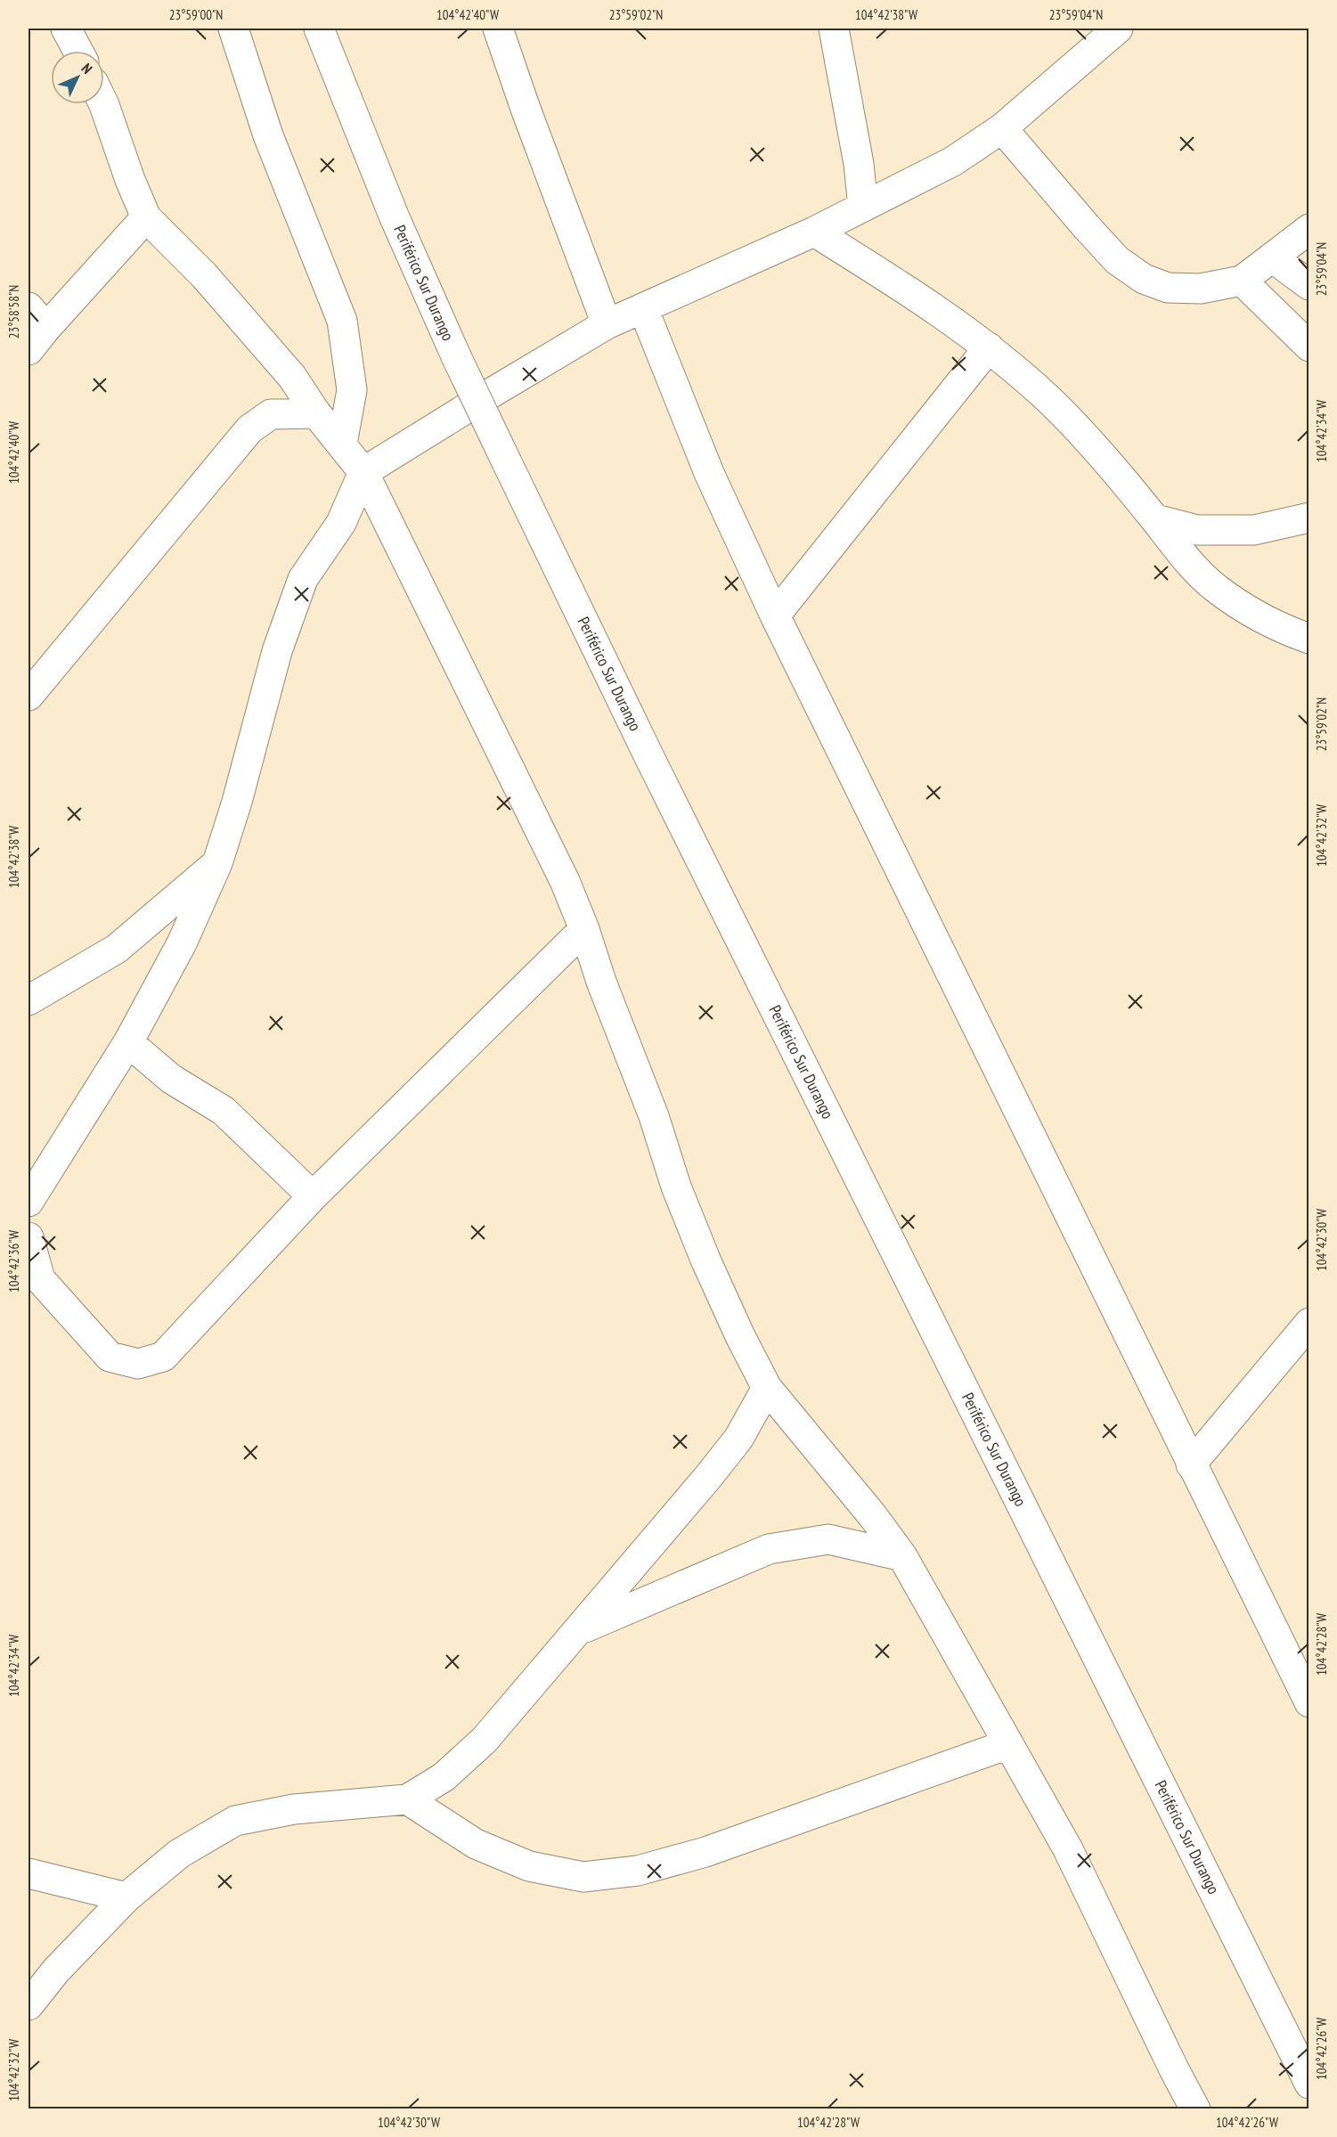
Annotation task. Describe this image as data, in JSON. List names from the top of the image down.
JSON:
{
  "streets": {
    "main road": ["Periférico Sur Durango"]
  },
  "north": "top right",
  "coordinates": [
    "23°59'00\"N",
    "104°42'40\"W",
    "23°59'02\"N",
    "104°42'38\"W",
    "23°59'04\"N",
    "23°58'58\"N",
    "104°42'34\"W",
    "104°42'32\"W",
    "104°42'30\"W",
    "104°42'36\"W",
    "104°42'28\"W",
    "104°42'26\"W"
  ]
}
